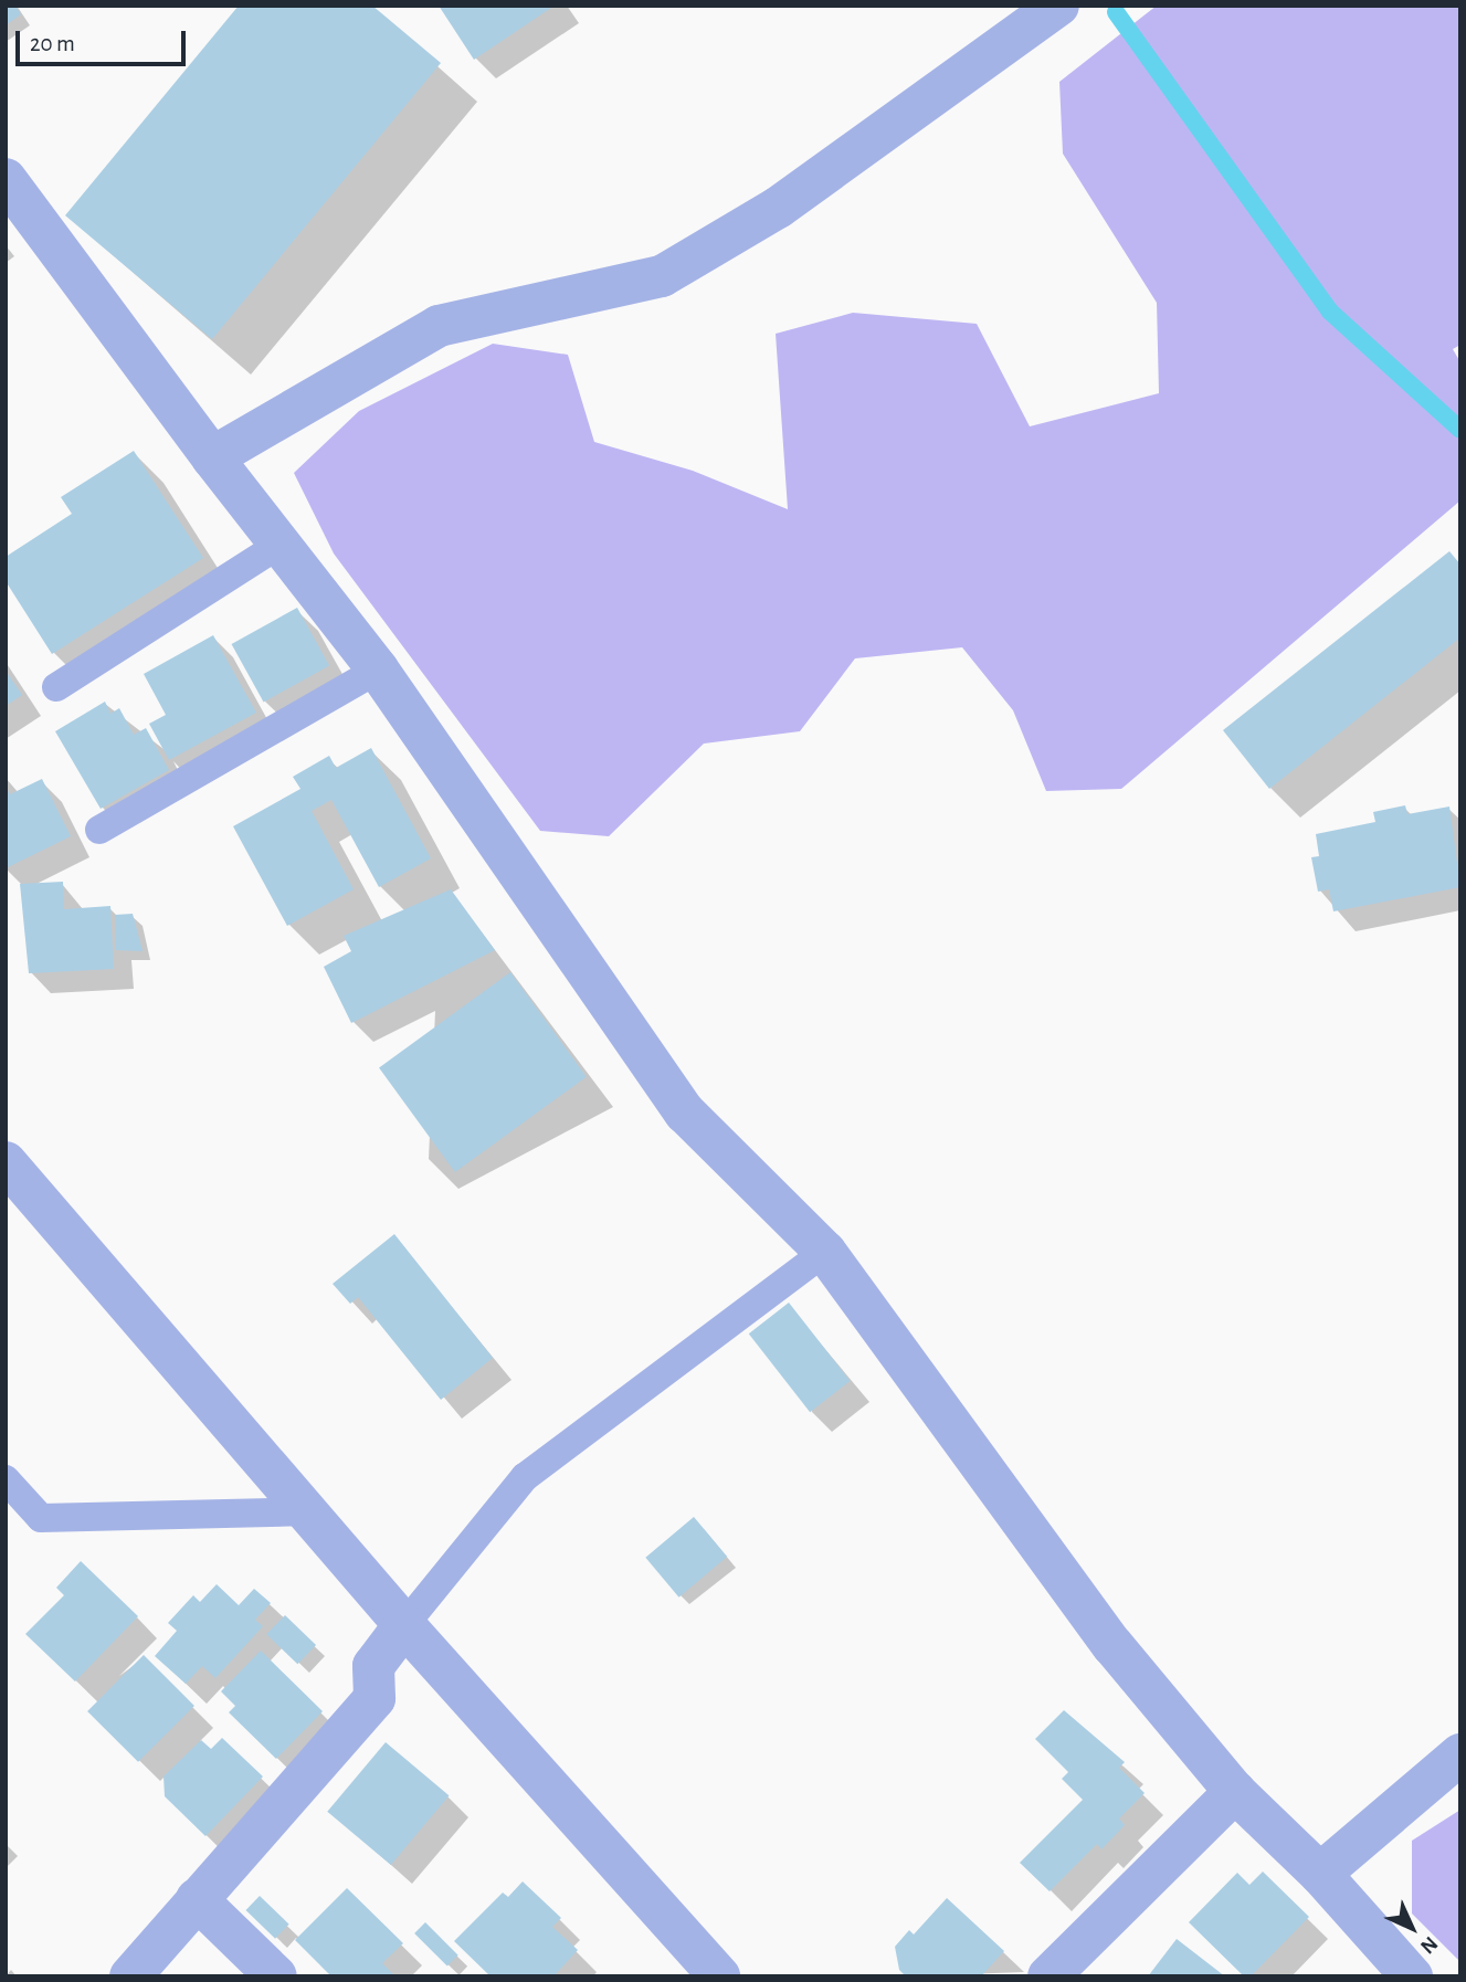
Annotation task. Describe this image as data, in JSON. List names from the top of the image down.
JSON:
{
  "scale_bar": "20 m",
  "north": "bottom right"
}
